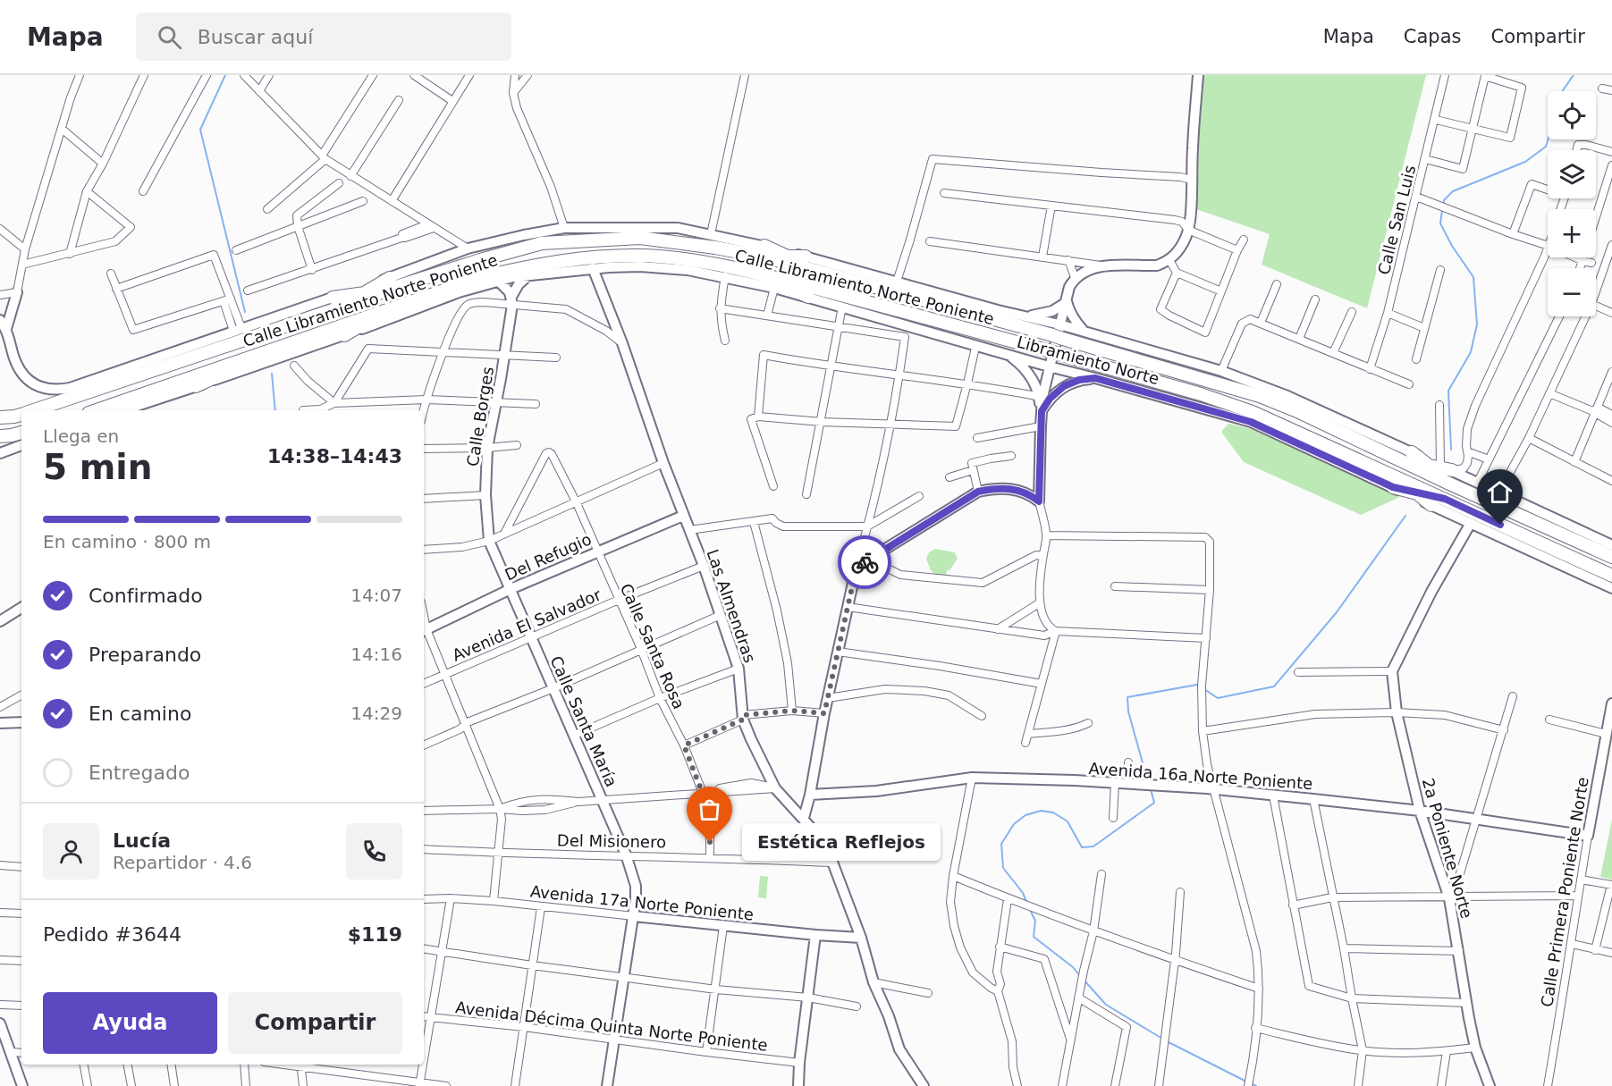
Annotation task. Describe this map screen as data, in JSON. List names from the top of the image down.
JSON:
{
  "streets": {
    "highway": ["Calle Libramiento Norte Poniente"],
    "street": [
      "Calle San Luis",
      "Libramiento Norte",
      "Calle Borges",
      "Del Refugio",
      "Las Almendras",
      "Avenida El Salvador",
      "Calle Santa Rosa",
      "Calle Santa María",
      "Avenida 16a Norte Poniente",
      "Del Misionero",
      "2a Poniente Norte",
      "Calle Primera Poniente Norte",
      "Avenida 17a Norte Poniente",
      "Avenida Décima Quinta Norte Poniente"
    ]
  },
  "crossings": [
    ["Calle Libramiento Norte Poniente", "Libramiento Norte"],
    ["Calle Borges", "Calle Santa María"],
    ["Del Refugio", "Las Almendras"],
    ["Del Refugio", "Calle Santa Rosa"],
    ["Del Refugio", "Calle Santa María"],
    ["Las Almendras", "Avenida El Salvador"],
    ["Las Almendras", "Del Misionero"],
    ["Las Almendras", "Avenida 17a Norte Poniente"],
    ["Avenida El Salvador", "Calle Santa Rosa"],
    ["Avenida El Salvador", "Calle Santa María"],
    ["Calle Santa Rosa", "Del Misionero"],
    ["Calle Santa María", "Del Misionero"],
    ["Calle Santa María", "Avenida 17a Norte Poniente"],
    ["Calle Santa María", "Avenida Décima Quinta Norte Poniente"],
    ["Avenida 16a Norte Poniente", "2a Poniente Norte"],
    ["Avenida 16a Norte Poniente", "Calle Primera Poniente Norte"]
  ],
  "places": ["Estética Reflejos"],
  "page": {
    "header": "Mapa",
    "search": "Buscar aquí",
    "nav": ["Mapa", "Capas", "Compartir"],
    "map_buttons": ["+", "−"],
    "heading": ["5 min", "Llega en", "14:38–14:43"],
    "panel": [
      "Lucía",
      "Repartidor · 4.6",
      "Pedido #3644",
      "$119"
    ],
    "bar": "En camino · 800 m",
    "list": [
      ["Confirmado", "14:07"],
      ["Preparando", "14:16"],
      ["En camino", "14:29"],
      "Entregado"
    ],
    "bubble": "Estética Reflejos",
    "buttons": ["Ayuda", "Compartir"]
  }
}
